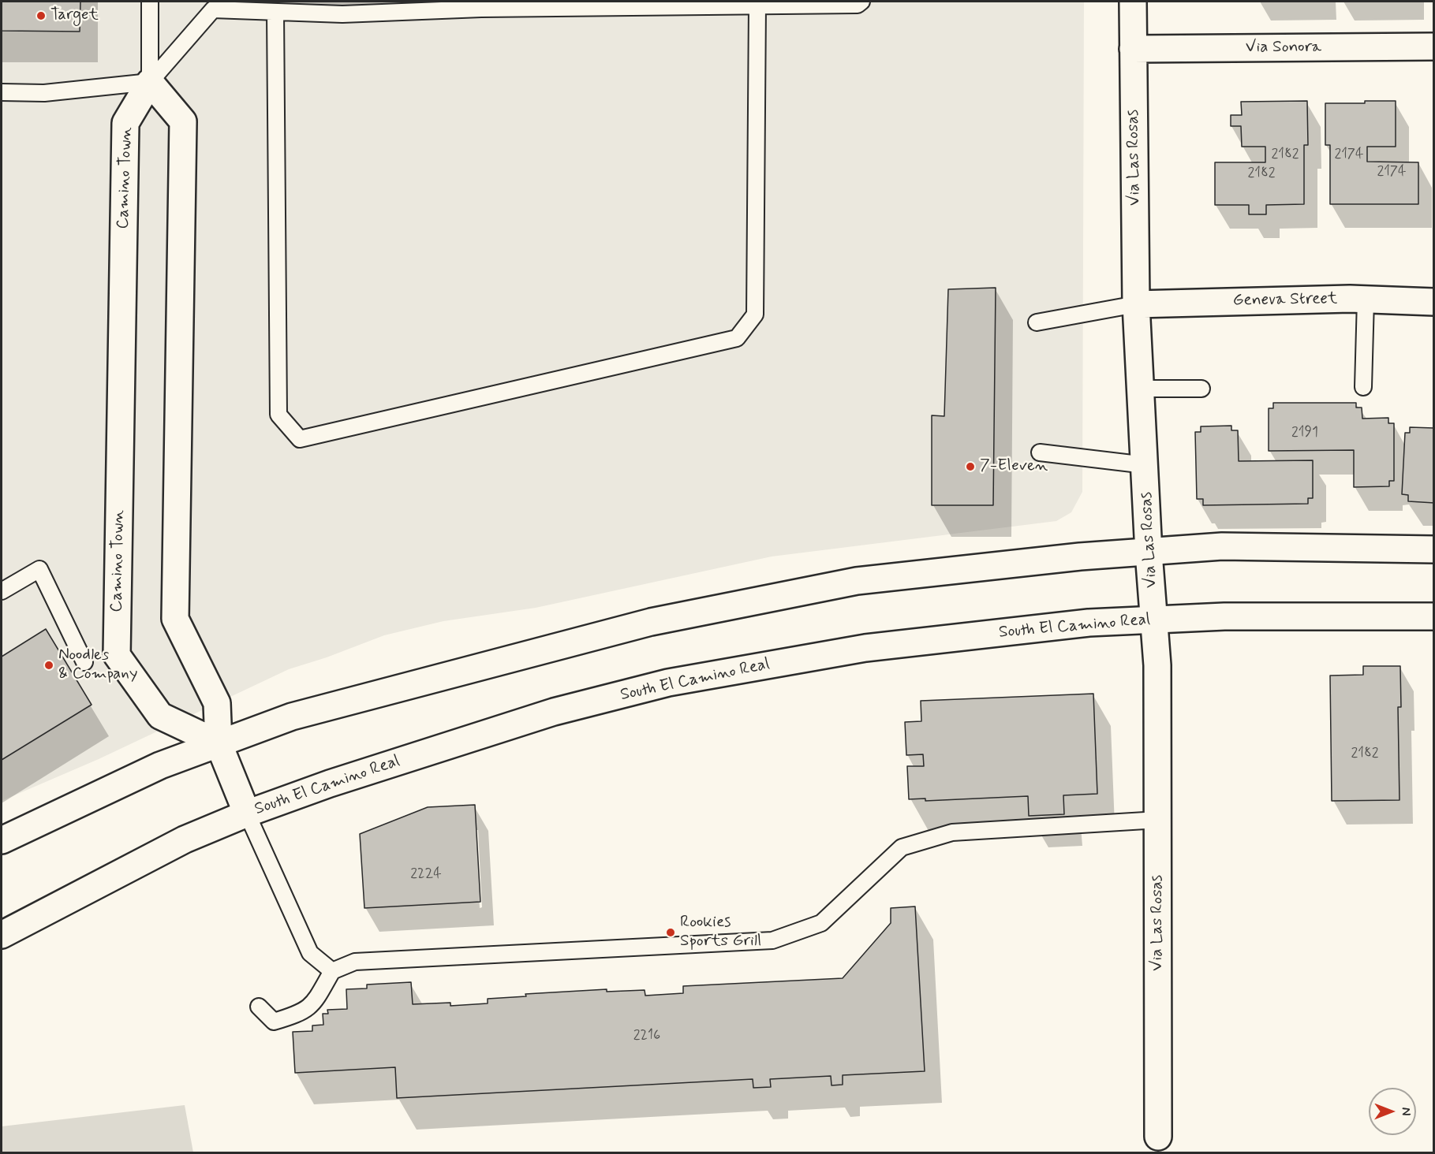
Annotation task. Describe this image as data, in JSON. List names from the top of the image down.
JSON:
{
  "streets": {
    "street": [
      "Via Sonora",
      "Via Las Rosas",
      "Camino Town",
      "Geneva Street",
      "South El Camino Real"
    ]
  },
  "crossings": [
    ["Via Sonora", "Via Las Rosas"],
    ["Via Las Rosas", "Geneva Street"],
    ["Via Las Rosas", "South El Camino Real"]
  ],
  "places": [
    "Target",
    "7-Eleven",
    "Noodles & Company",
    "Rookies Sports Grill"
  ],
  "house_numbers": [
    "2182",
    "2174",
    "2174",
    "2182",
    "2191",
    "2182",
    "2224",
    "2216"
  ],
  "north": "right"
}
